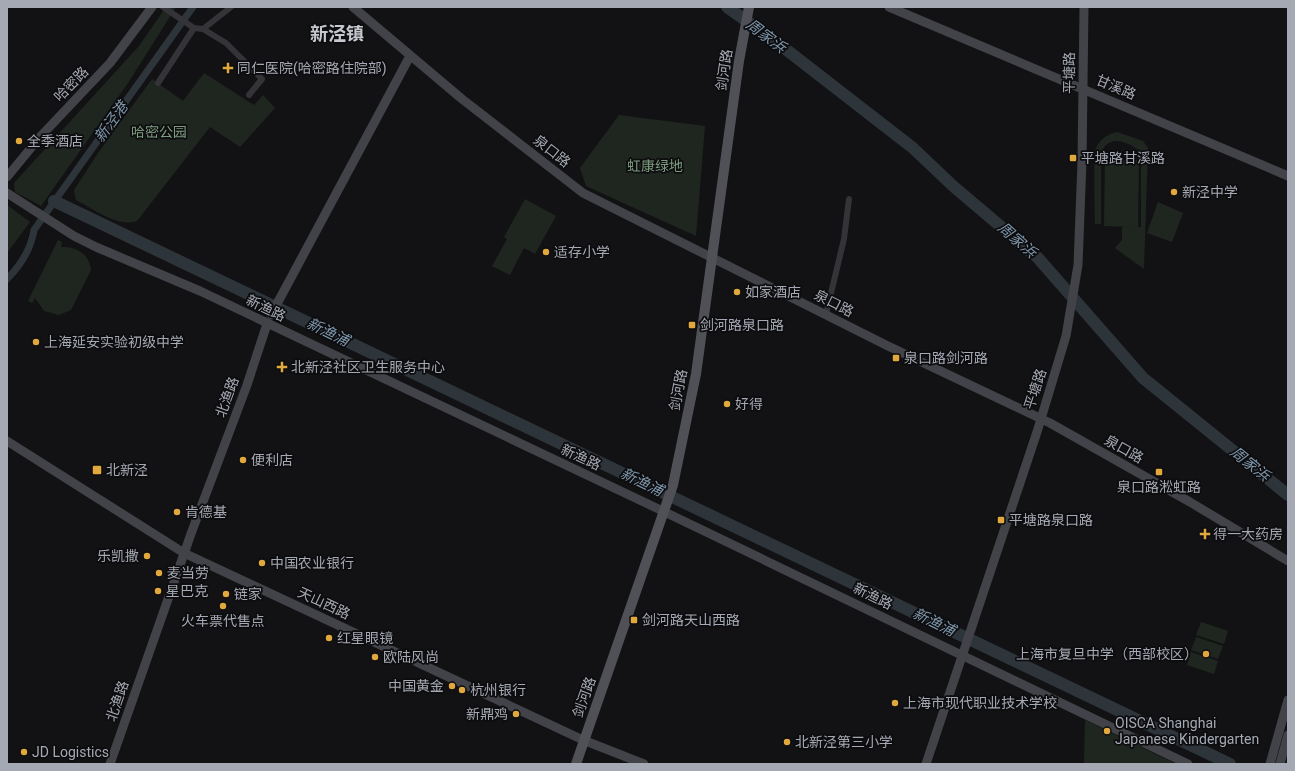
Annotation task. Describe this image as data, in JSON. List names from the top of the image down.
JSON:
{
  "streets": {
    "main road": ["剑河路"],
    "street": [
      "平塘路",
      "哈密路",
      "甘溪路",
      "泉口路",
      "新渔路",
      "北渔路",
      "天山西路"
    ]
  },
  "crossings": [
    ["剑河路", "泉口路"],
    ["剑河路", "新渔路"],
    ["剑河路", "天山西路"],
    ["平塘路", "甘溪路"],
    ["平塘路", "泉口路"],
    ["平塘路", "新渔路"],
    ["泉口路", "北渔路"],
    ["新渔路", "北渔路"],
    ["北渔路", "天山西路"]
  ],
  "districts": ["新泾镇"],
  "water": ["周家浜", "新泾港", "新渔浦"],
  "parks": ["哈密公园", "虹康绿地"],
  "places": {
    "health": ["同仁医院(哈密路住院部)", "北新泾社区卫生服务中心", "得一大药房"],
    "other": [
      "全季酒店",
      "新泾中学",
      "适存小学",
      "如家酒店",
      "上海延安实验初级中学",
      "好得",
      "便利店",
      "肯德基",
      "乐凯撒",
      "中国农业银行",
      "麦当劳",
      "星巴克",
      "链家",
      "火车票代售点",
      "红星眼镜",
      "上海市复旦中学（西部校区）",
      "欧陆风尚",
      "中国黄金",
      "杭州银行",
      "上海市现代职业技术学校",
      "新鼎鸡",
      "OISCA Shanghai Japanese Kindergarten",
      "北新泾第三小学",
      "JD Logistics"
    ],
    "transit": [
      "平塘路甘溪路",
      "剑河路泉口路",
      "泉口路剑河路",
      "北新泾",
      "泉口路淞虹路",
      "平塘路泉口路",
      "剑河路天山西路"
    ]
  }
}
